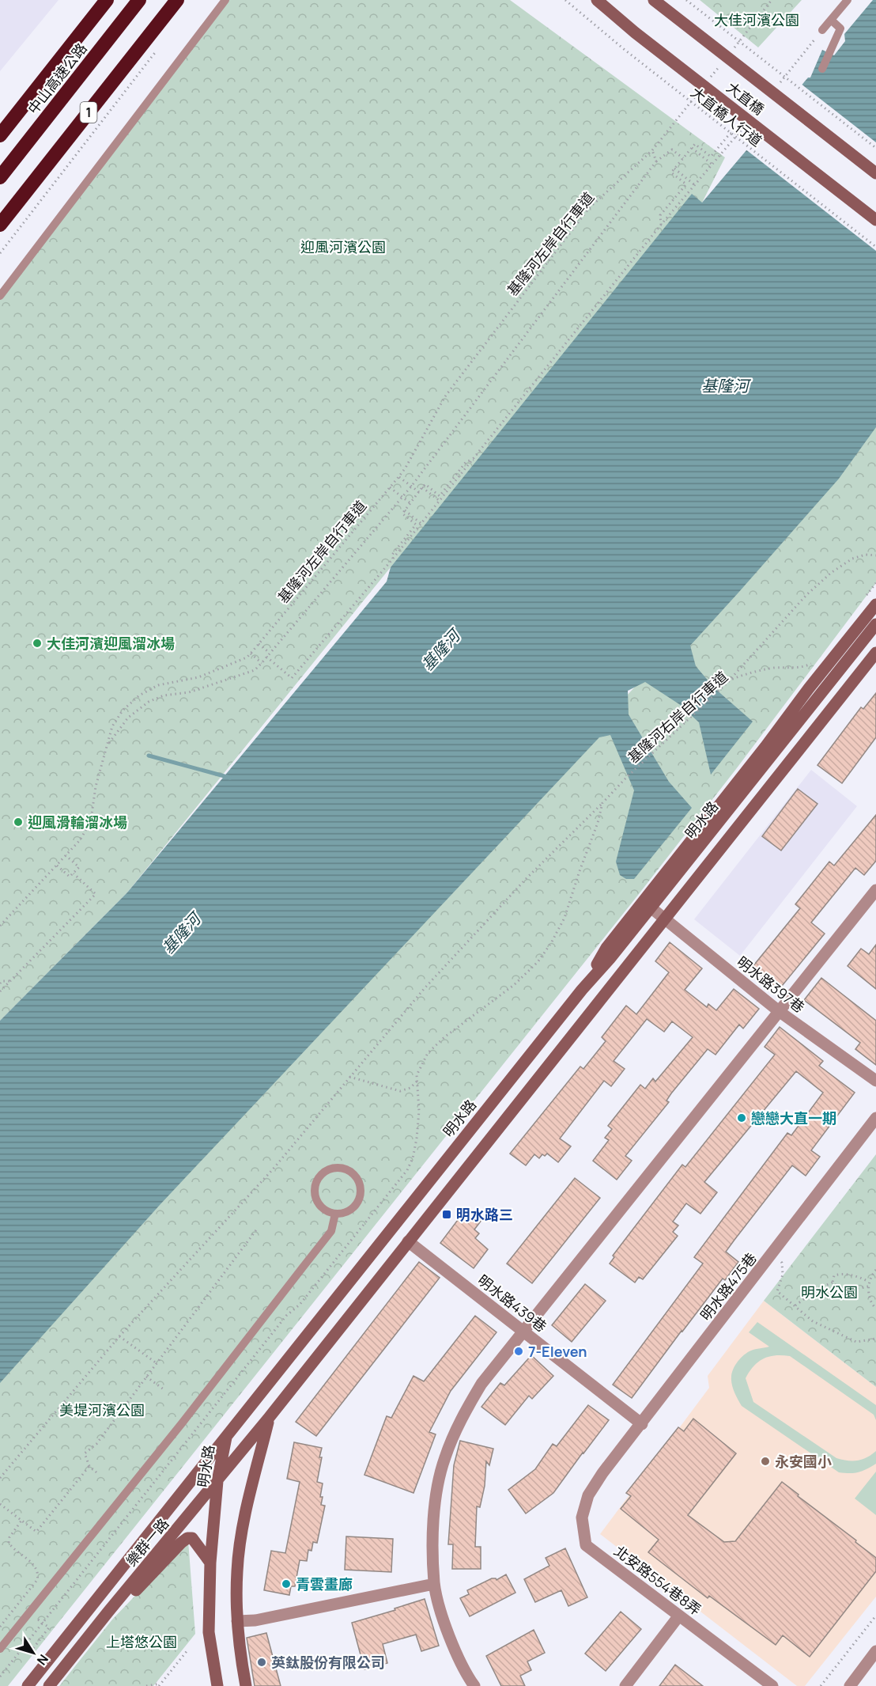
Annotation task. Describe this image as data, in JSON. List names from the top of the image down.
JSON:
{
  "streets": {
    "highway": ["中山高速公路", "1"],
    "main road": ["大直橋", "明水路", "樂群一路"],
    "street": [
      "明水路397巷",
      "明水路475巷",
      "明水路439巷",
      "北安路554巷8弄"
    ],
    "path": ["大直橋人行道", "基隆河左岸自行車道", "基隆河右岸自行車道"]
  },
  "crossings": [
    ["明水路", "明水路397巷"],
    ["明水路", "樂群一路"],
    ["明水路475巷", "明水路439巷"],
    ["明水路475巷", "北安路554巷8弄"]
  ],
  "water": ["基隆河"],
  "parks": [
    "大佳河濱公園",
    "迎風河濱公園",
    "明水公園",
    "美堤河濱公園",
    "上塔悠公園"
  ],
  "places": {
    "other": [
      "大佳河濱迎風溜冰場",
      "迎風滑輪溜冰場",
      "戀戀大直一期",
      "7-Eleven",
      "永安國小",
      "青雲畫廊",
      "英鈦股份有限公司"
    ],
    "transit": ["明水路三"]
  },
  "north": "bottom right"
}
